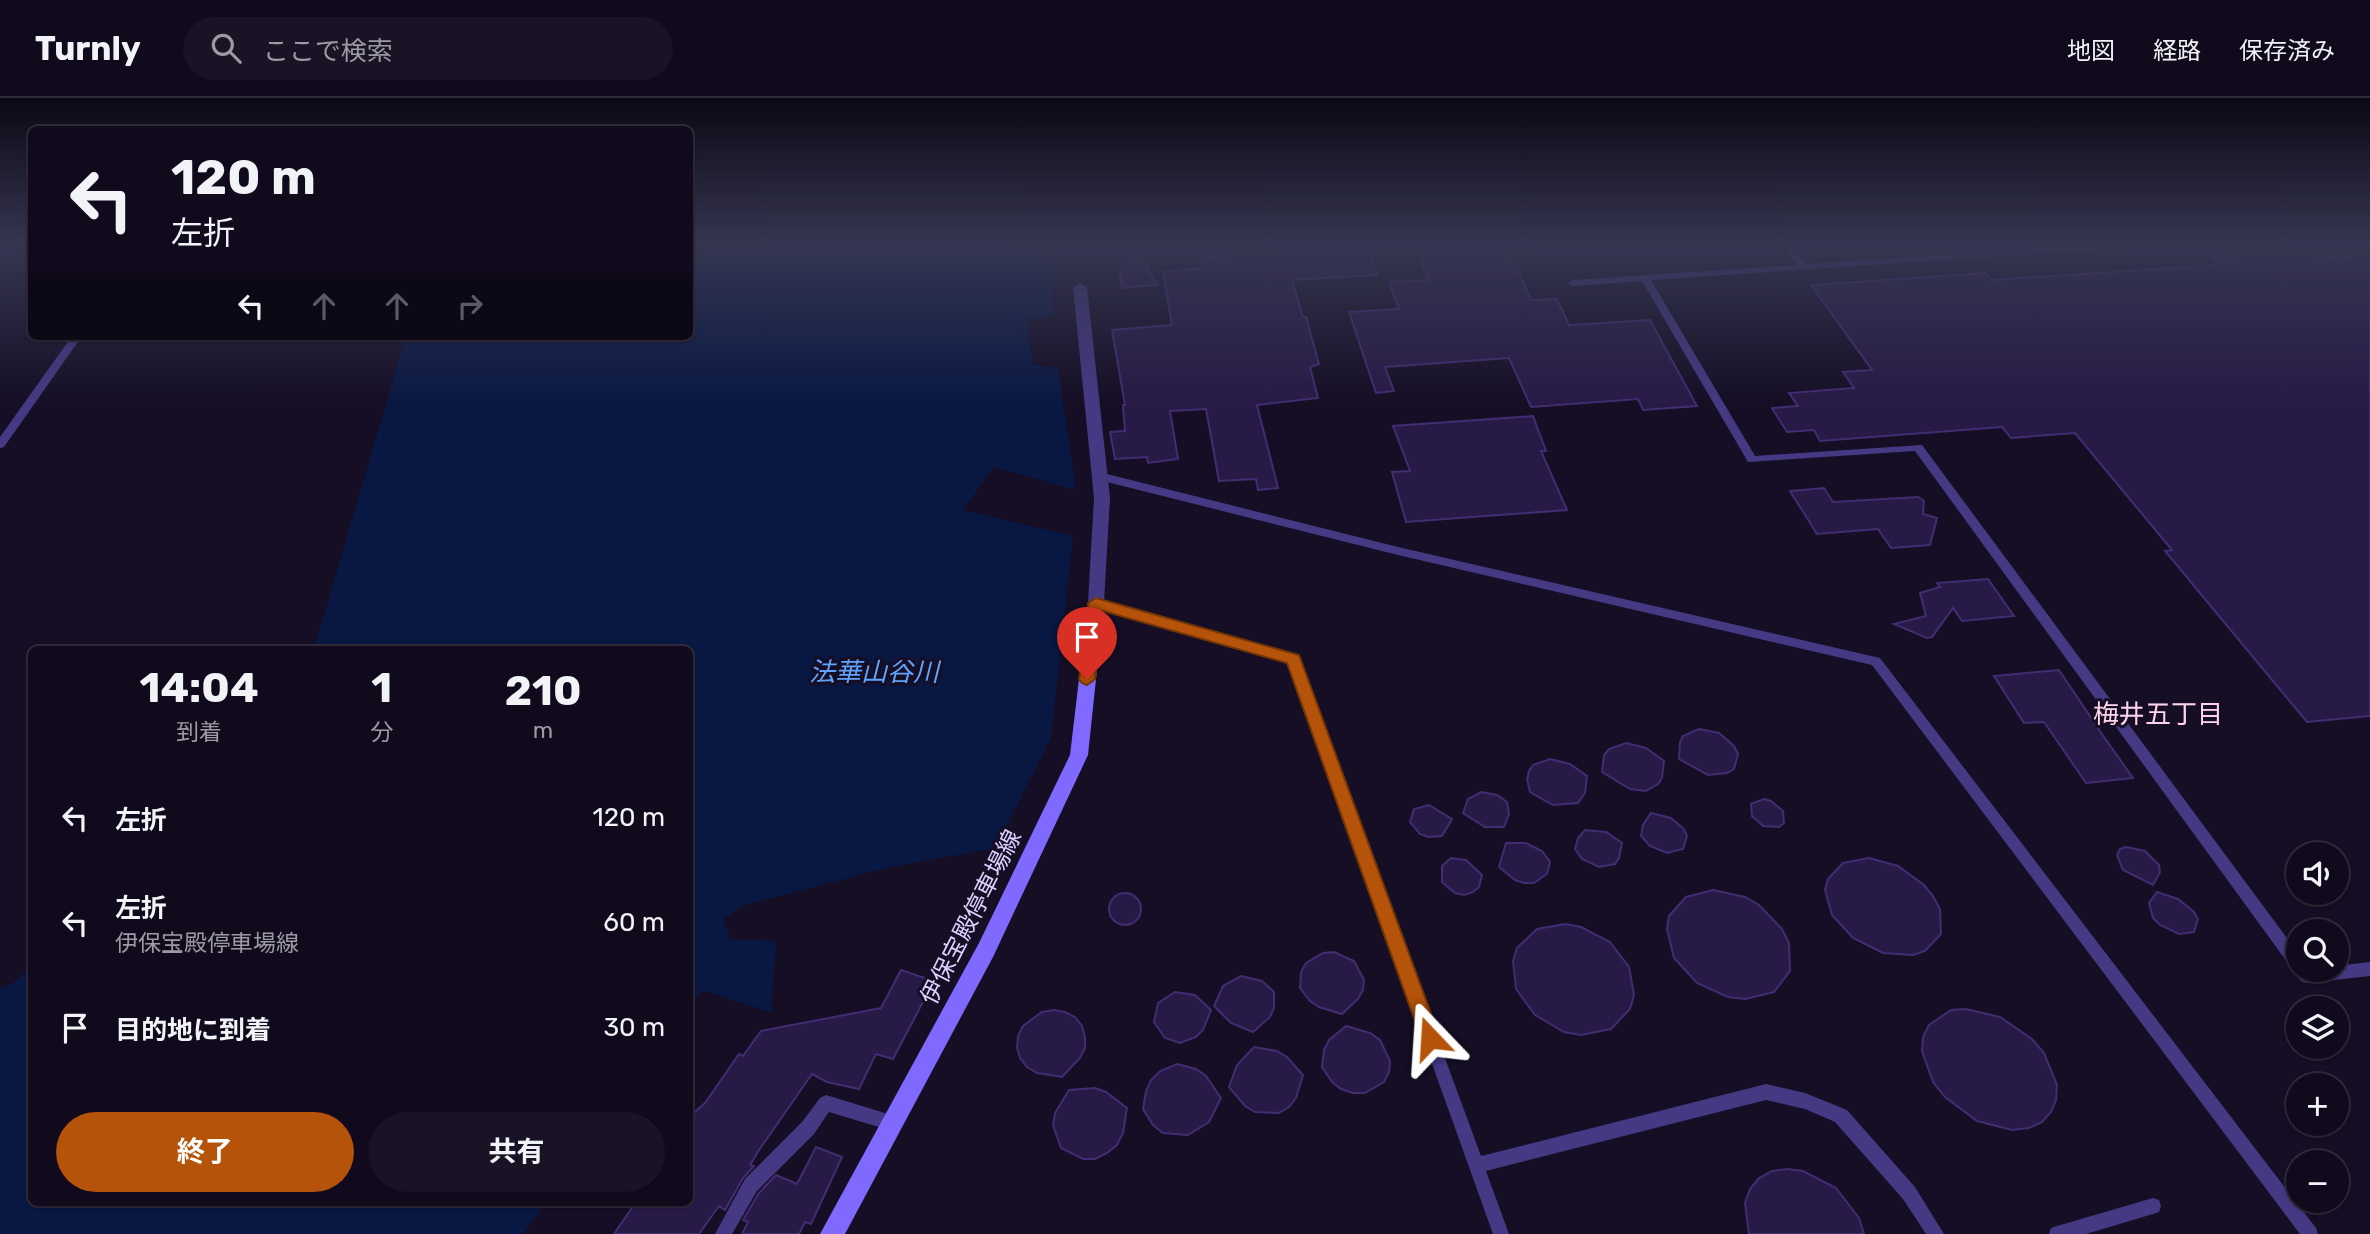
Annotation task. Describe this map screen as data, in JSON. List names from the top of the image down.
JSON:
{
  "streets": {
    "main road": ["伊保宝殿停車場線"]
  },
  "districts": ["梅井五丁目"],
  "water": ["法華山谷川"],
  "page": {
    "header": "Turnly",
    "search": "ここで検索",
    "nav": ["地図", "経路", "保存済み"],
    "turn": ["120 m", "左折"],
    "eta": [
      "14:04",
      "到着",
      "1",
      "分",
      "210",
      "m"
    ],
    "list": [
      {
        "name": "左折",
        "value": "120 m"
      },
      {
        "name": "左折",
        "note": "伊保宝殿停車場線",
        "value": "60 m"
      },
      {
        "name": "目的地に到着",
        "value": "30 m"
      }
    ],
    "map_buttons": ["+", "−"],
    "buttons": ["終了", "共有"]
  }
}
